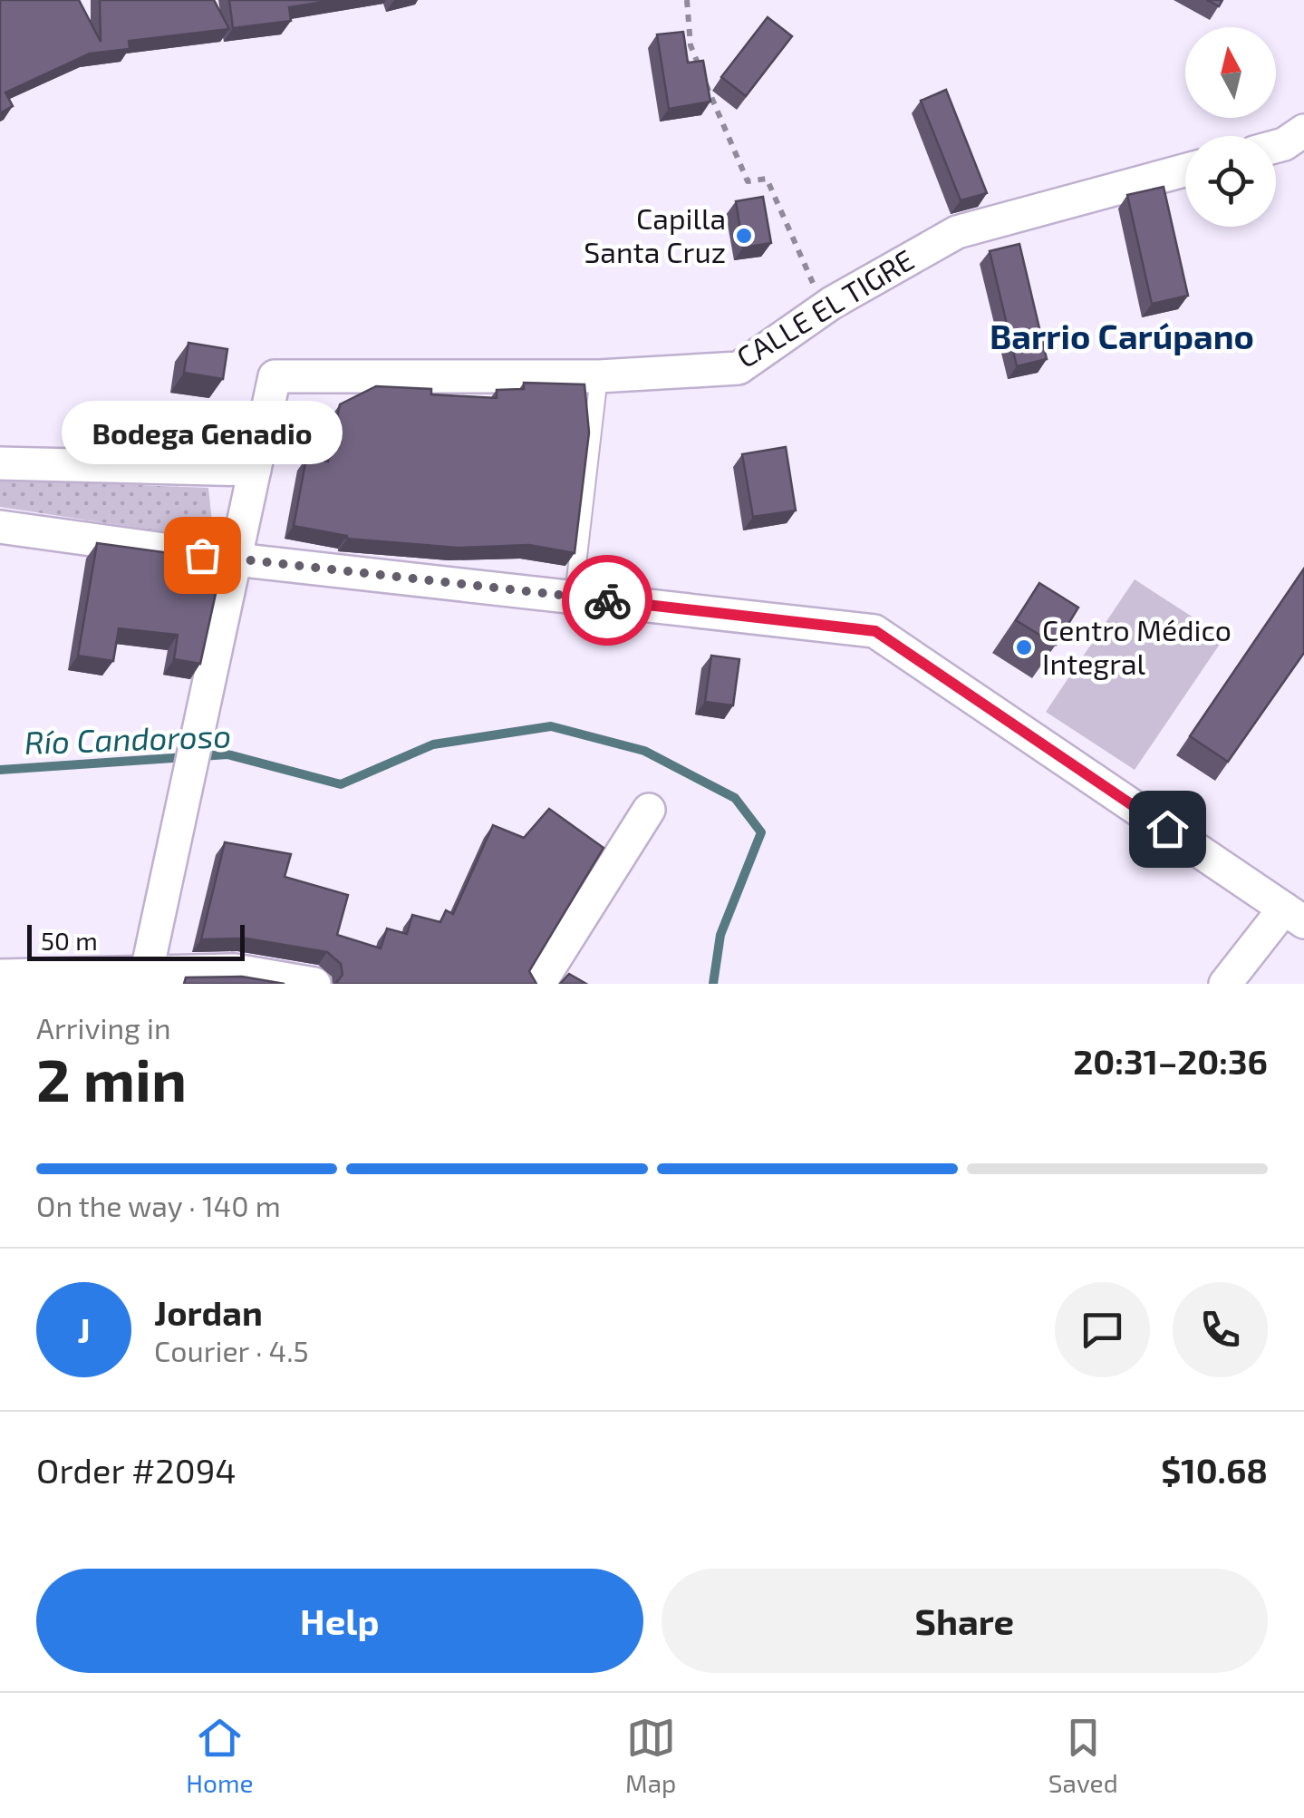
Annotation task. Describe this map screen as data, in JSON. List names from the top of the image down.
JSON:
{
  "streets": {
    "street": ["CALLE EL TIGRE"]
  },
  "districts": ["Barrio Carúpano"],
  "water": ["Río Candoroso"],
  "places": ["Capilla Santa Cruz", "Bodega Genadio", "Centro Médico Integral"],
  "scale_bar": "50 m",
  "north": "top",
  "page": {
    "bubble": "Bodega Genadio",
    "scale": "50 m",
    "heading": ["2 min", "Arriving in", "20:31–20:36"],
    "panel": [
      "Jordan",
      "Courier · 4.5",
      "Order #2094",
      "$10.68"
    ],
    "bar": "On the way · 140 m",
    "round": "J",
    "buttons": ["Help", "Share"],
    "tabs": ["Home", "Map", "Saved"]
  }
}
